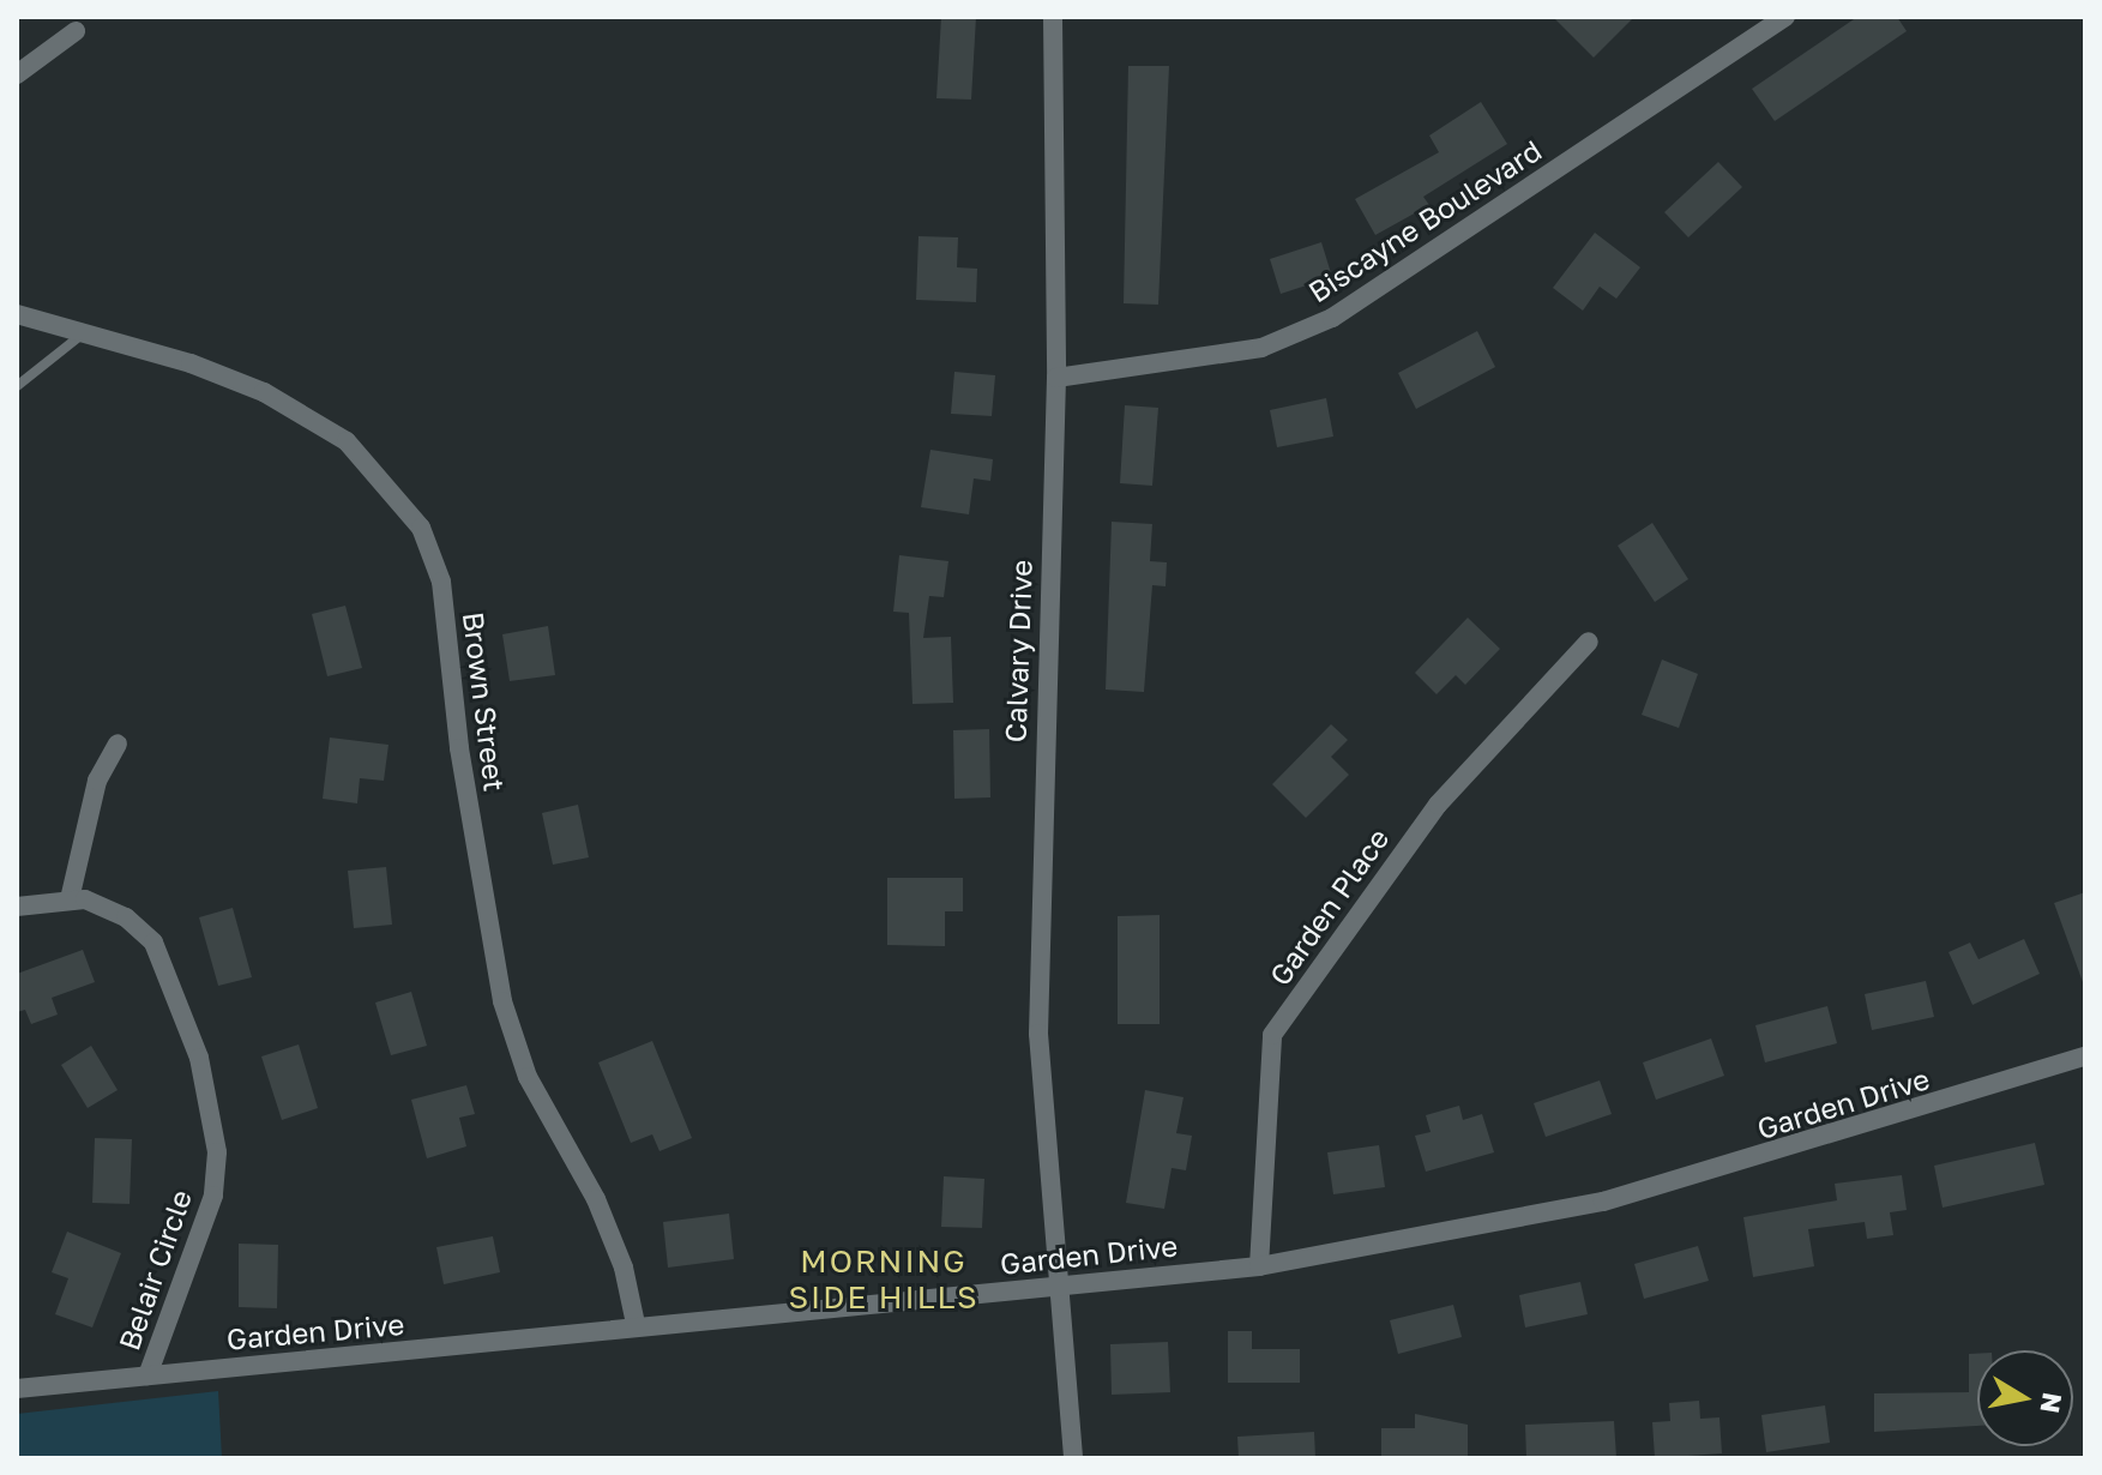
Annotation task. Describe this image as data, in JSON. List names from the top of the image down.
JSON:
{
  "streets": {
    "street": [
      "Biscayne Boulevard",
      "Calvary Drive",
      "Brown Street",
      "Garden Place",
      "Garden Drive",
      "Belair Circle"
    ]
  },
  "crossings": [
    ["Biscayne Boulevard", "Calvary Drive"],
    ["Calvary Drive", "Garden Drive"],
    ["Brown Street", "Garden Drive"],
    ["Garden Place", "Garden Drive"],
    ["Garden Drive", "Belair Circle"]
  ],
  "districts": ["MORNING SIDE HILLS"],
  "north": "right"
}
